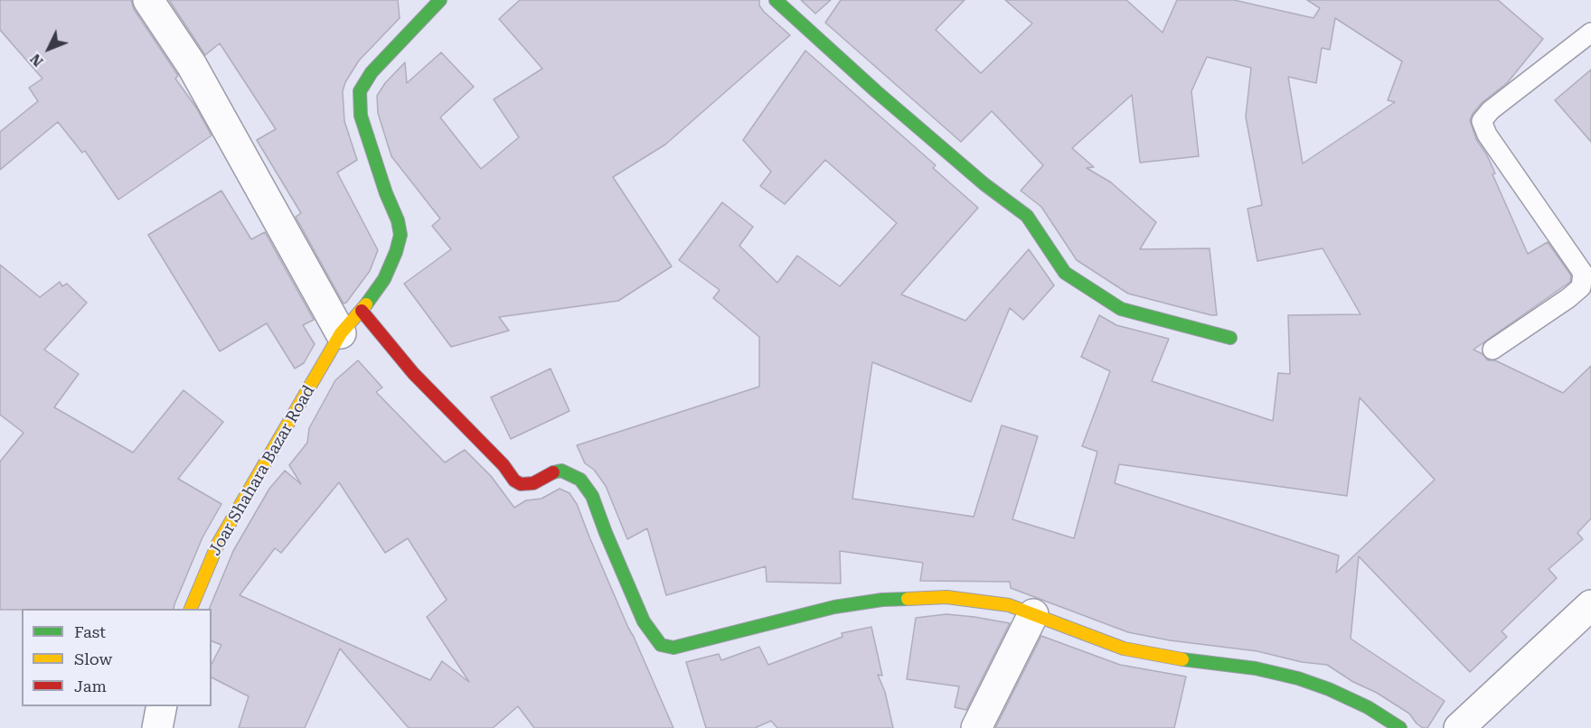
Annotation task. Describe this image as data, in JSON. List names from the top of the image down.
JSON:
{
  "streets": {
    "street": ["Joar Shahara Bazar Road"]
  },
  "legend": ["Fast", "Slow", "Jam"],
  "north": "bottom left"
}
